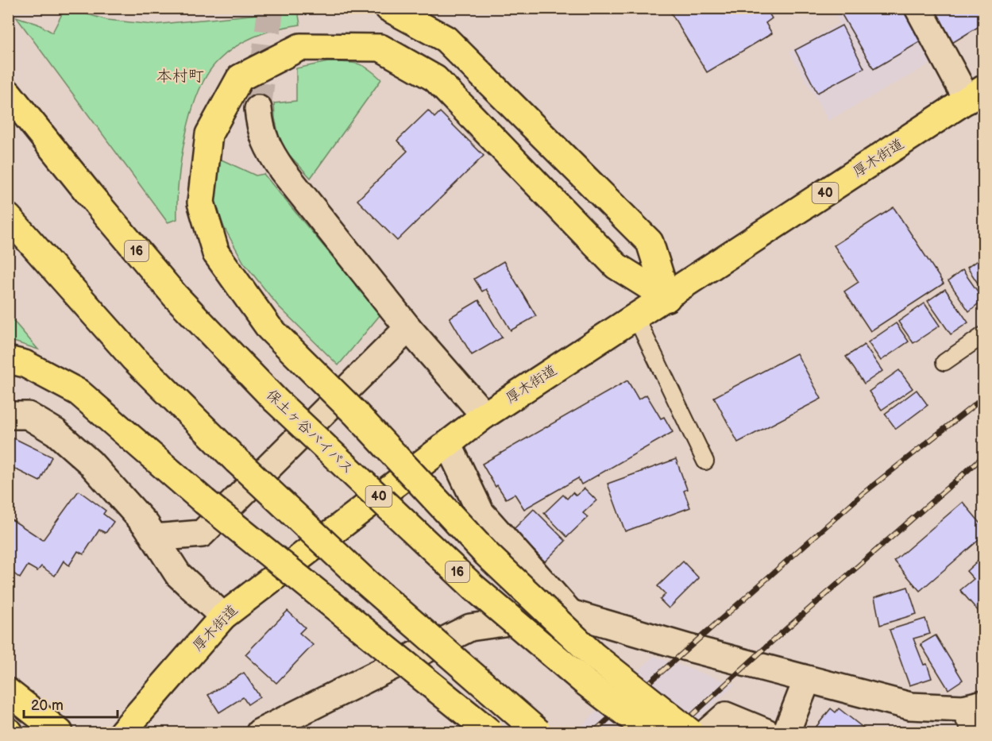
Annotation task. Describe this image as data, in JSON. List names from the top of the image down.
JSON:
{
  "streets": {
    "main road": [
      "厚木街道",
      "40",
      "16",
      "保土ヶ谷バイパス"
    ]
  },
  "districts": ["本村町"],
  "scale_bar": "20 m"
}
